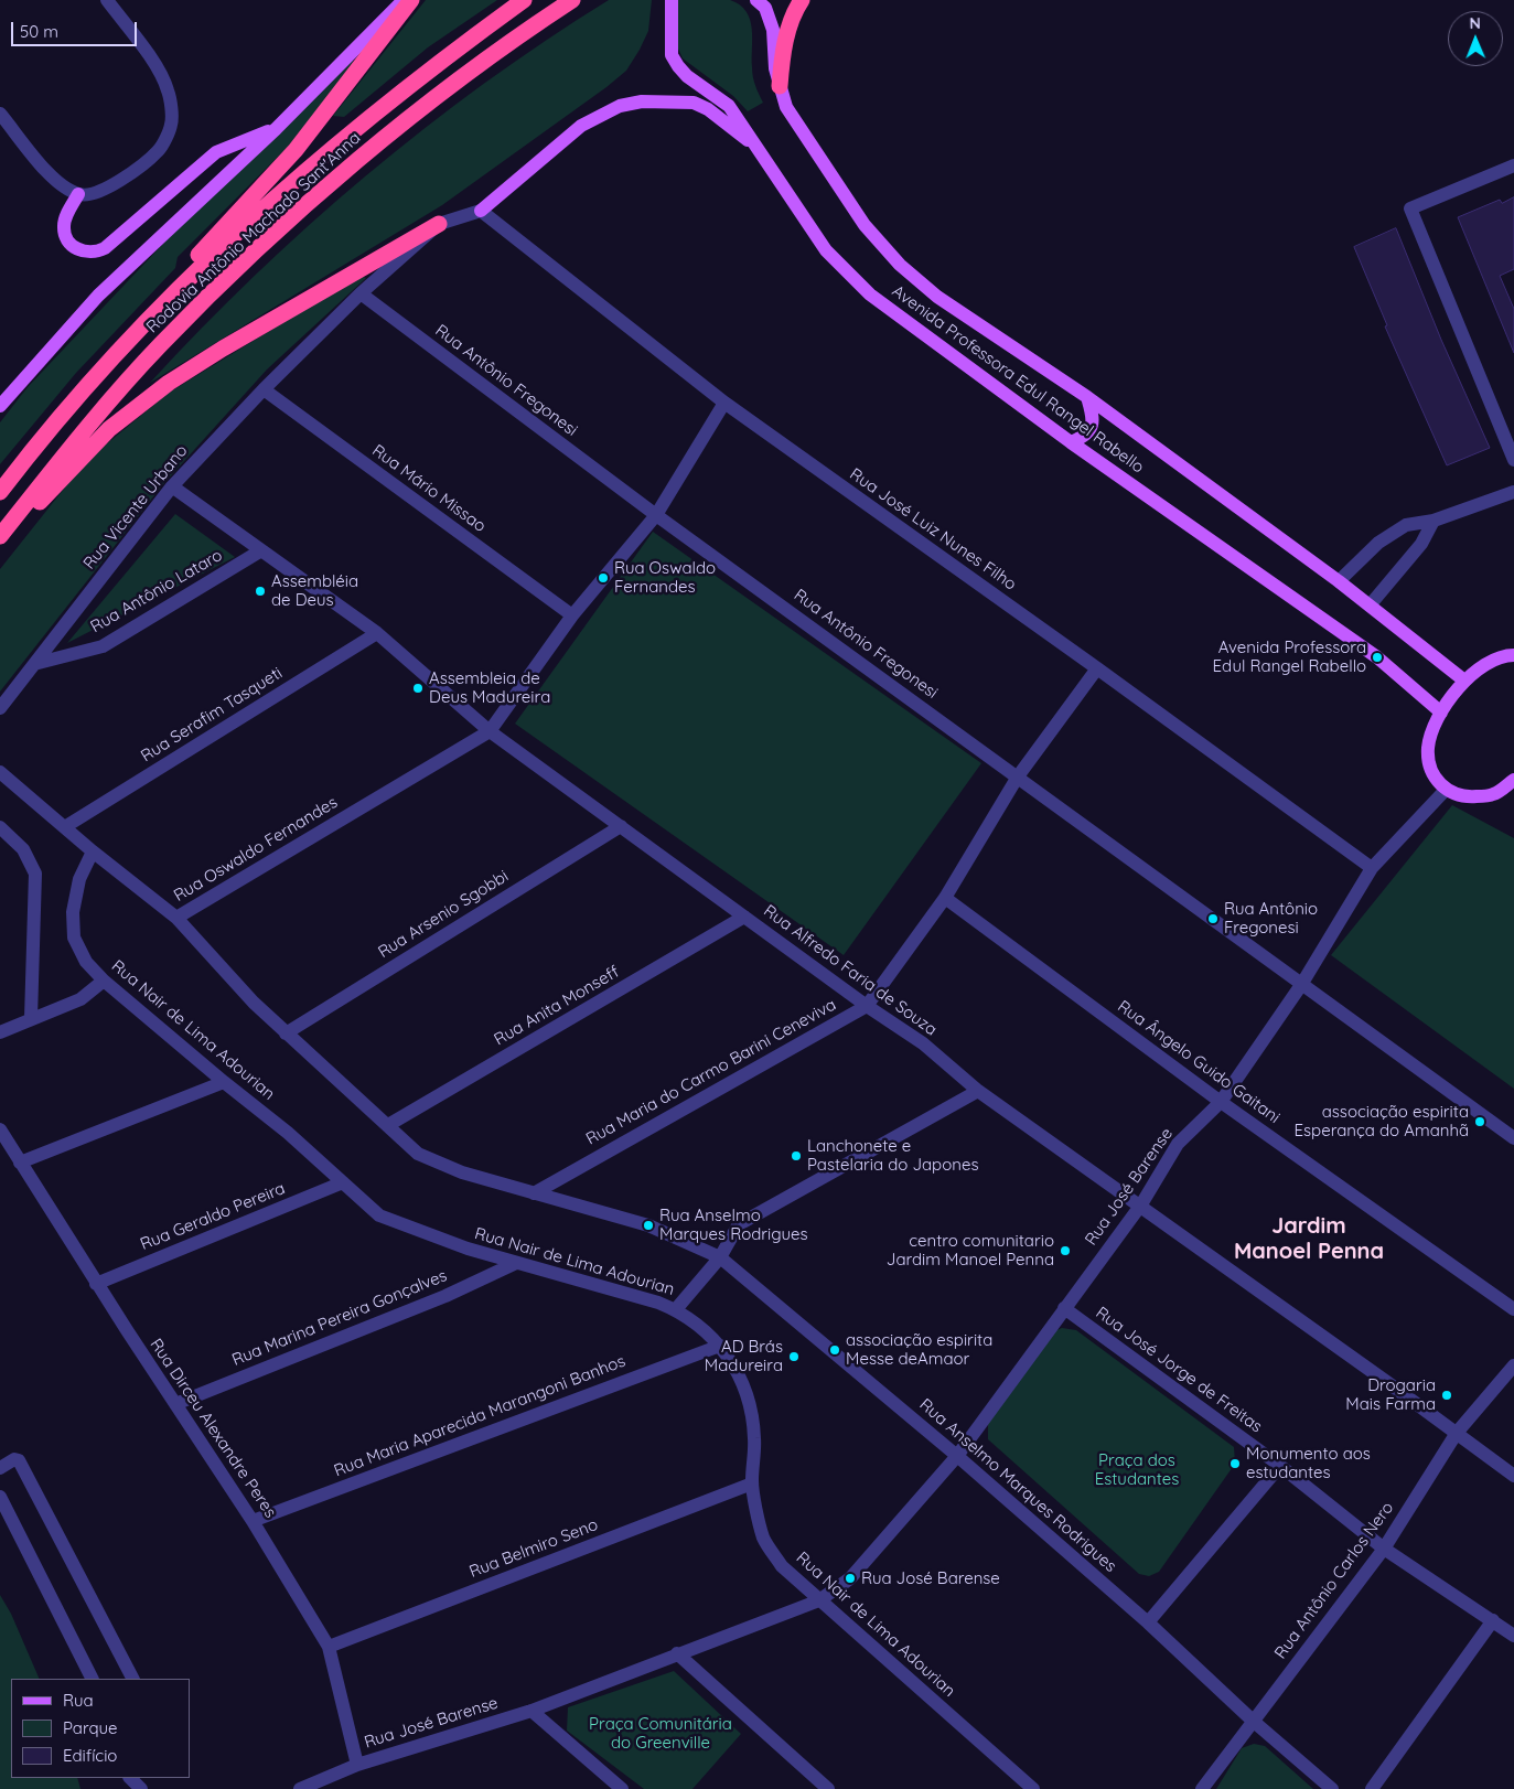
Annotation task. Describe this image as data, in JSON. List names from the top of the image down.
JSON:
{
  "streets": {
    "highway": ["Rodovia Antônio Machado Sant'Anna"],
    "main road": ["Avenida Professora Edul Rangel Rabello"],
    "street": [
      "Rua Antônio Fregonesi",
      "Rua Mário Missao",
      "Rua Vicente Urbano",
      "Rua José Luiz Nunes Filho",
      "Rua Antônio Lataro",
      "Rua Serafim Tasqueti",
      "Rua Oswaldo Fernandes",
      "Rua Arsenio Sgobbi",
      "Rua Alfredo Faria de Souza",
      "Rua Anita Monseff",
      "Rua Nair de Lima Adourian",
      "Rua Ângelo Guido Gaitani",
      "Rua Maria do Carmo Barini Ceneviva",
      "Rua José Barense",
      "Rua Geraldo Pereira",
      "Rua Marina Pereira Gonçalves",
      "Rua José Jorge de Freitas",
      "Rua Maria Aparecida Marangoni Banhos",
      "Rua Dirceu Alexandre Peres",
      "Rua Anselmo Marques Rodrigues",
      "Rua Belmiro Seno",
      "Rua Antônio Carlos Nero"
    ]
  },
  "crossings": [
    ["Rua Antônio Fregonesi", "Rua Vicente Urbano"],
    ["Rua Antônio Fregonesi", "Rua Oswaldo Fernandes"],
    ["Rua Antônio Fregonesi", "Rua Maria do Carmo Barini Ceneviva"],
    ["Rua Antônio Fregonesi", "Rua José Barense"],
    ["Rua Mário Missao", "Rua Vicente Urbano"],
    ["Rua Mário Missao", "Rua Oswaldo Fernandes"],
    ["Rua Vicente Urbano", "Rua Antônio Lataro"],
    ["Rua Vicente Urbano", "Rua Alfredo Faria de Souza"],
    ["Rua José Luiz Nunes Filho", "Rua Oswaldo Fernandes"],
    ["Rua José Luiz Nunes Filho", "Rua Maria do Carmo Barini Ceneviva"],
    ["Rua José Luiz Nunes Filho", "Rua José Barense"],
    ["Rua Antônio Lataro", "Rua Alfredo Faria de Souza"],
    ["Rua Serafim Tasqueti", "Rua Alfredo Faria de Souza"],
    ["Rua Serafim Tasqueti", "Rua Anselmo Marques Rodrigues"],
    ["Rua Oswaldo Fernandes", "Rua Alfredo Faria de Souza"],
    ["Rua Oswaldo Fernandes", "Rua Anselmo Marques Rodrigues"],
    ["Rua Arsenio Sgobbi", "Rua Alfredo Faria de Souza"],
    ["Rua Arsenio Sgobbi", "Rua Anselmo Marques Rodrigues"],
    ["Rua Alfredo Faria de Souza", "Rua Anita Monseff"],
    ["Rua Alfredo Faria de Souza", "Rua Maria do Carmo Barini Ceneviva"],
    ["Rua Alfredo Faria de Souza", "Rua José Barense"],
    ["Rua Alfredo Faria de Souza", "Rua Antônio Carlos Nero"],
    ["Rua Anita Monseff", "Rua Anselmo Marques Rodrigues"],
    ["Rua Nair de Lima Adourian", "Rua José Barense"],
    ["Rua Nair de Lima Adourian", "Rua Geraldo Pereira"],
    ["Rua Nair de Lima Adourian", "Rua Marina Pereira Gonçalves"],
    ["Rua Nair de Lima Adourian", "Rua Maria Aparecida Marangoni Banhos"],
    ["Rua Nair de Lima Adourian", "Rua Anselmo Marques Rodrigues"],
    ["Rua Nair de Lima Adourian", "Rua Belmiro Seno"],
    ["Rua Ângelo Guido Gaitani", "Rua Maria do Carmo Barini Ceneviva"],
    ["Rua Ângelo Guido Gaitani", "Rua José Barense"],
    ["Rua Maria do Carmo Barini Ceneviva", "Rua Anselmo Marques Rodrigues"],
    ["Rua José Barense", "Rua José Jorge de Freitas"],
    ["Rua José Barense", "Rua Dirceu Alexandre Peres"],
    ["Rua José Barense", "Rua Anselmo Marques Rodrigues"],
    ["Rua Geraldo Pereira", "Rua Dirceu Alexandre Peres"],
    ["Rua Marina Pereira Gonçalves", "Rua Dirceu Alexandre Peres"],
    ["Rua José Jorge de Freitas", "Rua Antônio Carlos Nero"],
    ["Rua Maria Aparecida Marangoni Banhos", "Rua Dirceu Alexandre Peres"],
    ["Rua Dirceu Alexandre Peres", "Rua Belmiro Seno"],
    ["Rua Anselmo Marques Rodrigues", "Rua Antônio Carlos Nero"]
  ],
  "districts": ["Jardim Manoel Penna"],
  "parks": ["Praça dos Estudantes", "Praça Comunitária do Greenville"],
  "places": [
    "Rua Oswaldo Fernandes",
    "Assembléia de Deus",
    "Avenida Professora Edul Rangel Rabello",
    "Assembleia de Deus Madureira",
    "Rua Antônio Fregonesi",
    "associação espirita Esperança do Amanhã",
    "Lanchonete e Pastelaria do Japones",
    "Rua Anselmo Marques Rodrigues",
    "centro comunitario Jardim Manoel Penna",
    "associação espirita Messe deAmaor",
    "AD Brás Madureira",
    "Drogaria Mais Farma",
    "Monumento aos estudantes",
    "Rua José Barense"
  ],
  "legend": ["Rua", "Parque", "Edifício"],
  "scale_bar": "50 m",
  "north": "top"
}
